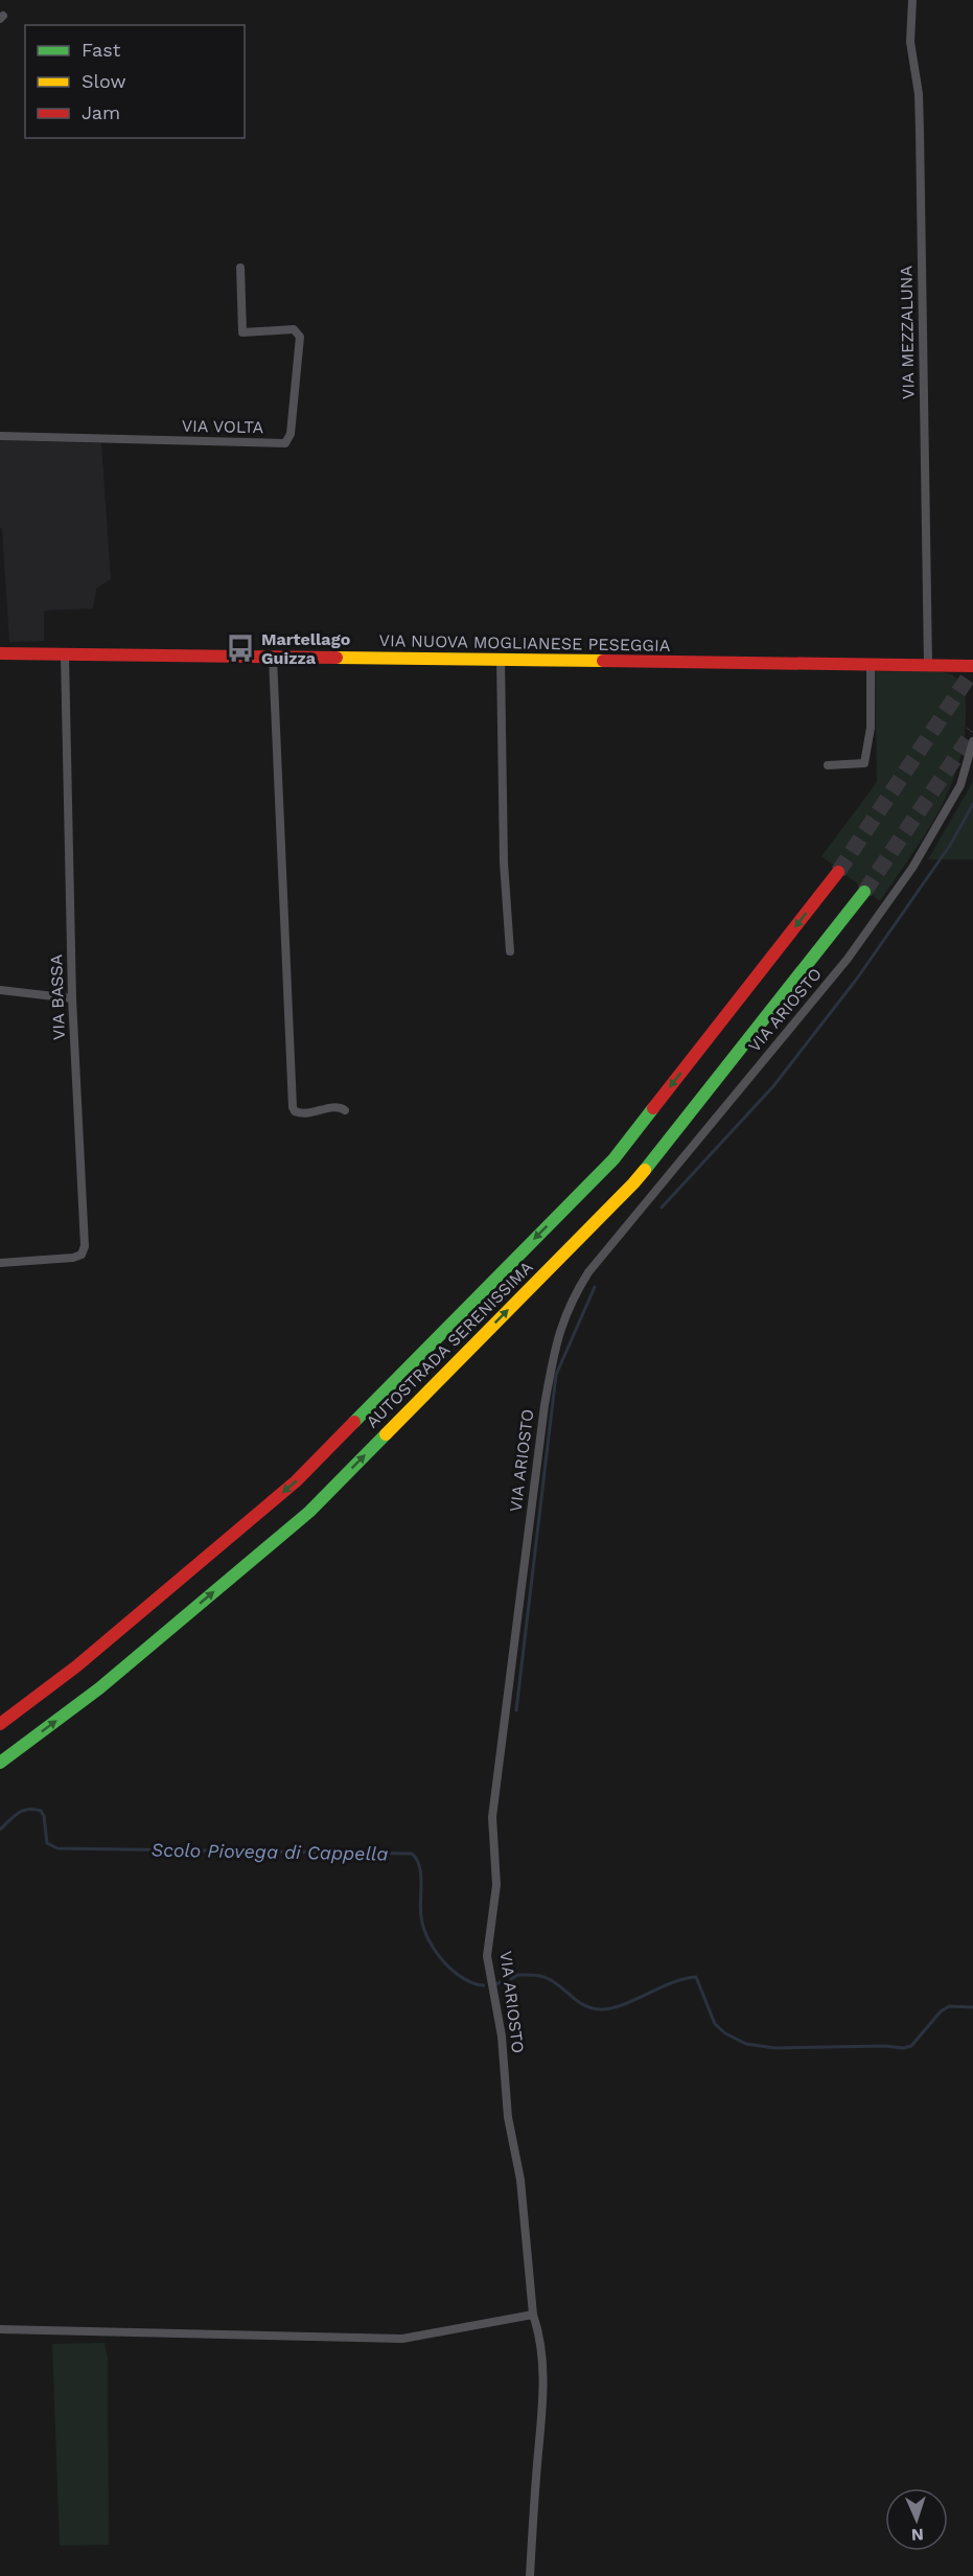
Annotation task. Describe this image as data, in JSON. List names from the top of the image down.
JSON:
{
  "streets": {
    "main road": ["VIA NUOVA MOGLIANESE PESEGGIA", "AUTOSTRADA SERENISSIMA"],
    "street": [
      "VIA MEZZALUNA",
      "VIA VOLTA",
      "VIA BASSA",
      "VIA ARIOSTO"
    ]
  },
  "crossings": [
    ["VIA MEZZALUNA", "VIA NUOVA MOGLIANESE PESEGGIA"],
    ["VIA NUOVA MOGLIANESE PESEGGIA", "VIA BASSA"]
  ],
  "water": ["Scolo Piovega di Cappella"],
  "places": {
    "bus stop": ["Martellago Guizza"]
  },
  "legend": ["Fast", "Slow", "Jam"],
  "north": "bottom"
}
